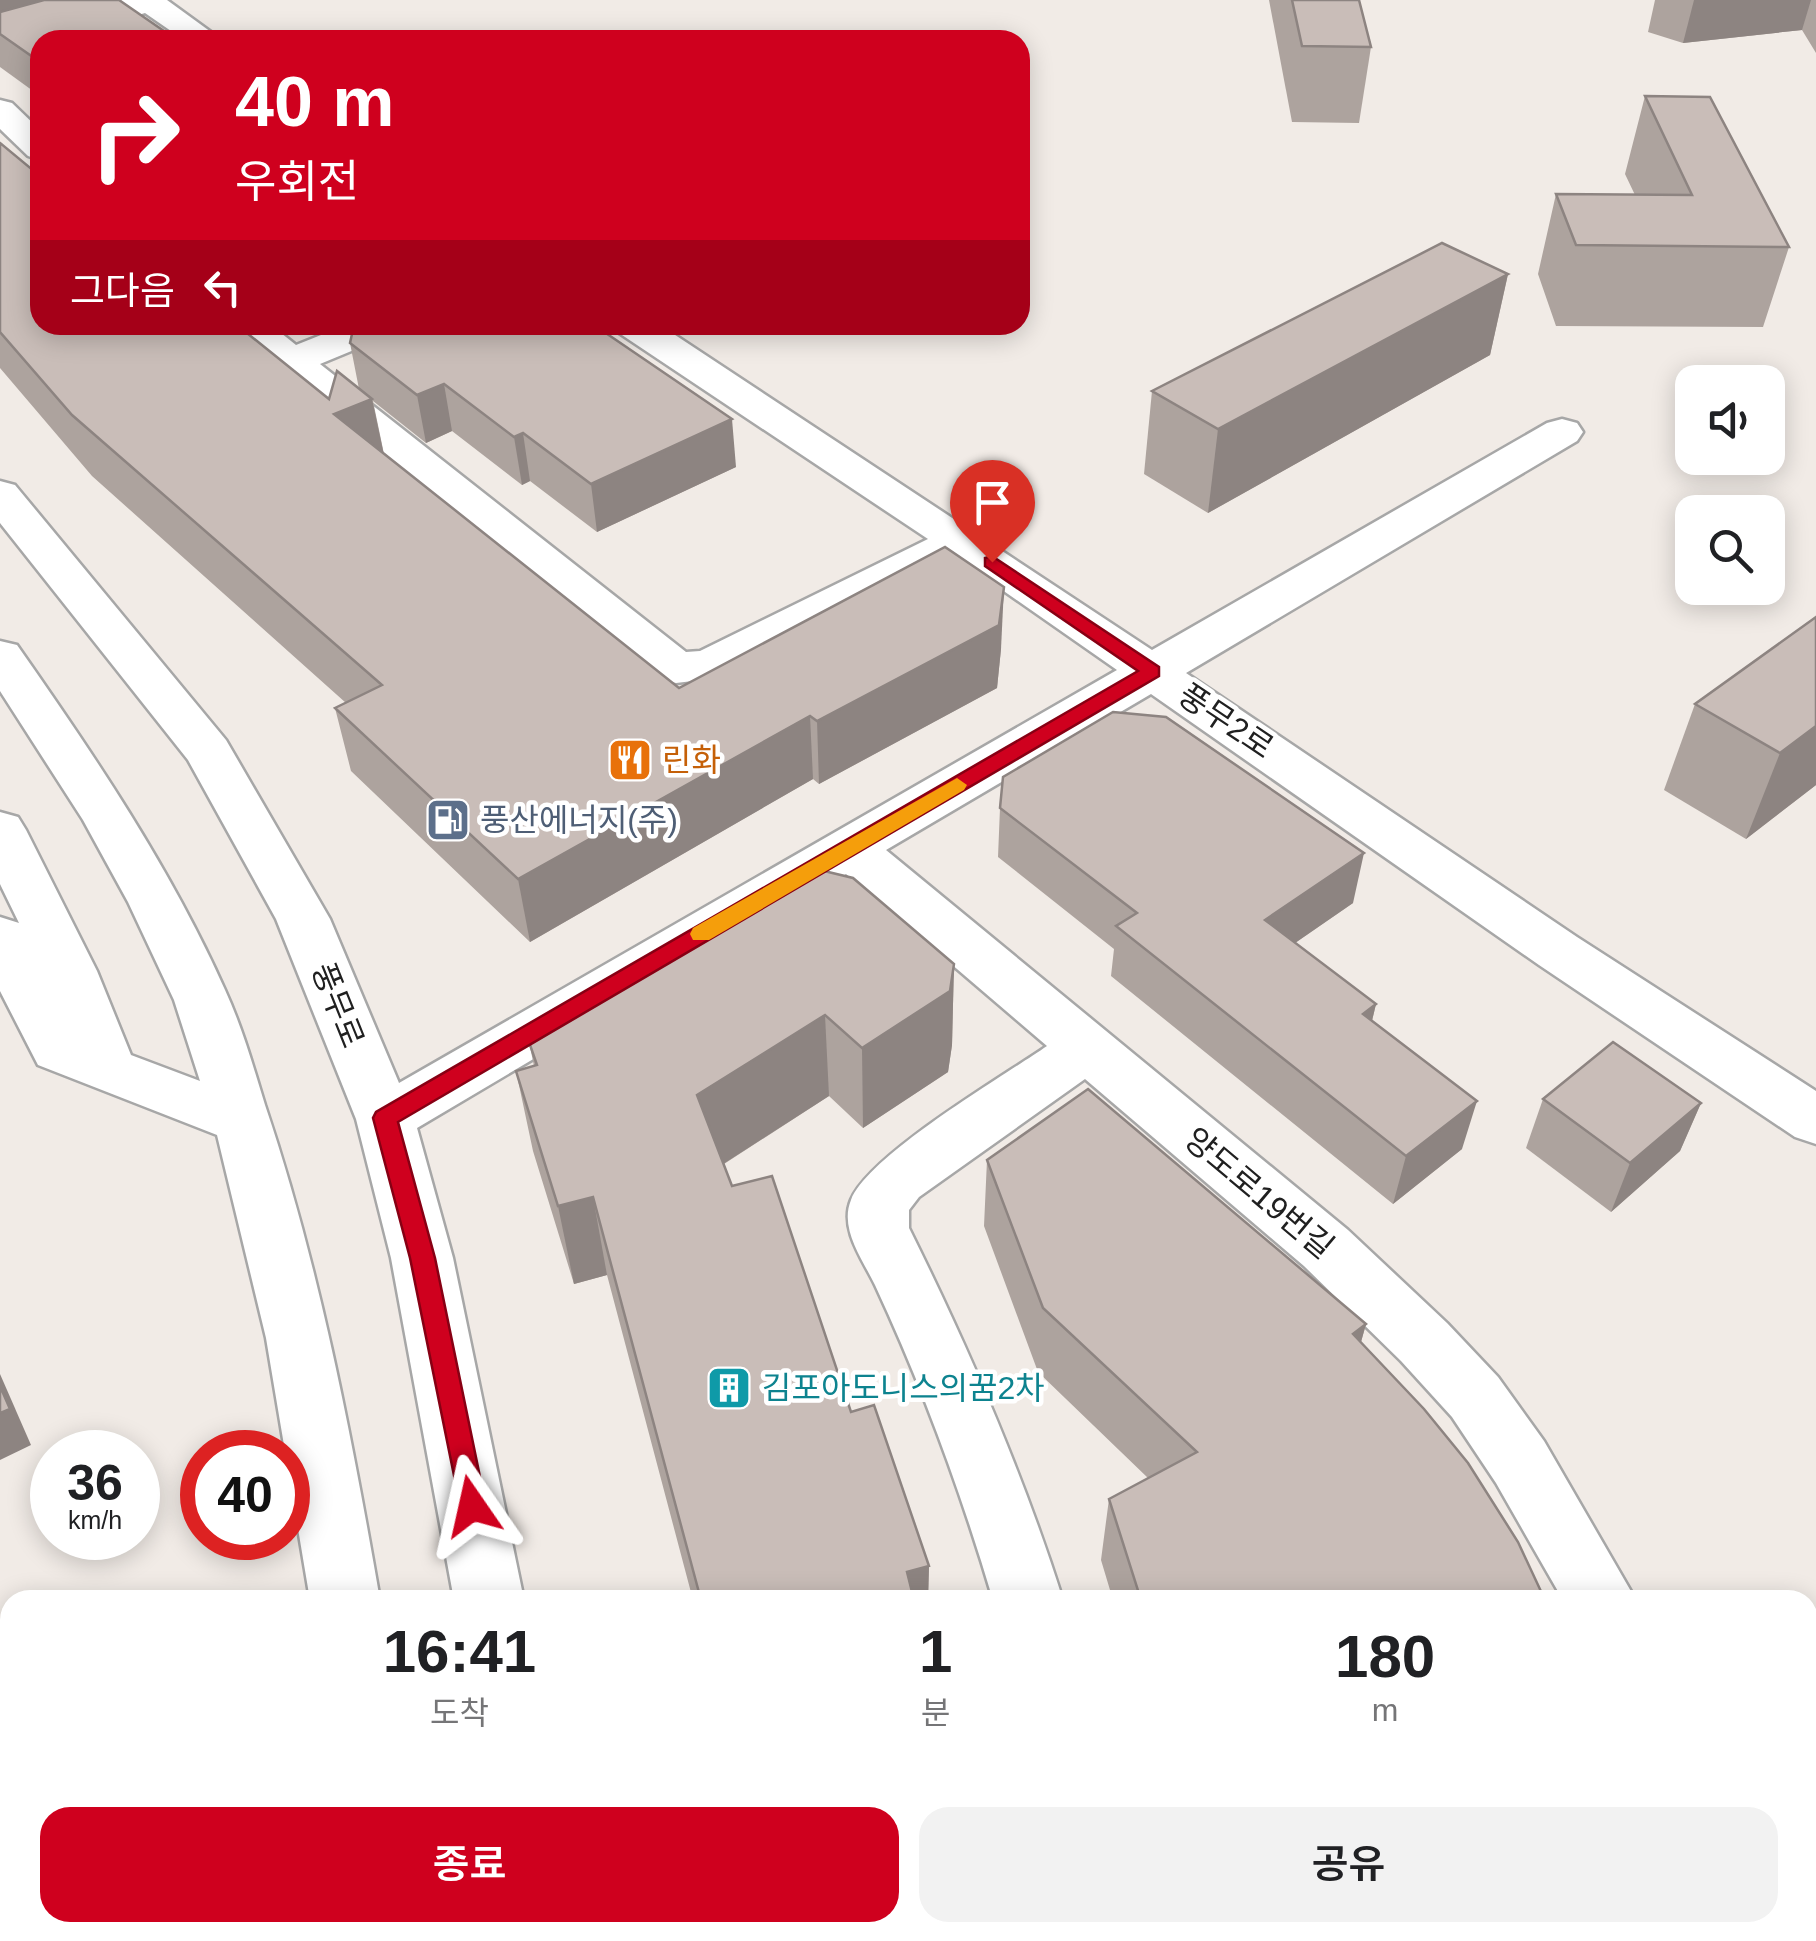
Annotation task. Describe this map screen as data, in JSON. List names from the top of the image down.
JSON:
{
  "streets": {
    "street": ["풍무2로", "풍무로", "양도로19번길"]
  },
  "places": {
    "restaurant": ["린화"],
    "fuel station": ["풍산에너지(주)"],
    "building": ["김포아도니스의꿈2차"]
  },
  "page": {
    "turn": ["40 m", "우회전"],
    "then": "그다음",
    "speed": "36 km/h",
    "limit": "40",
    "eta": [
      "16:41",
      "도착",
      "1",
      "분",
      "180",
      "m"
    ],
    "buttons": ["종료", "공유"]
  }
}
